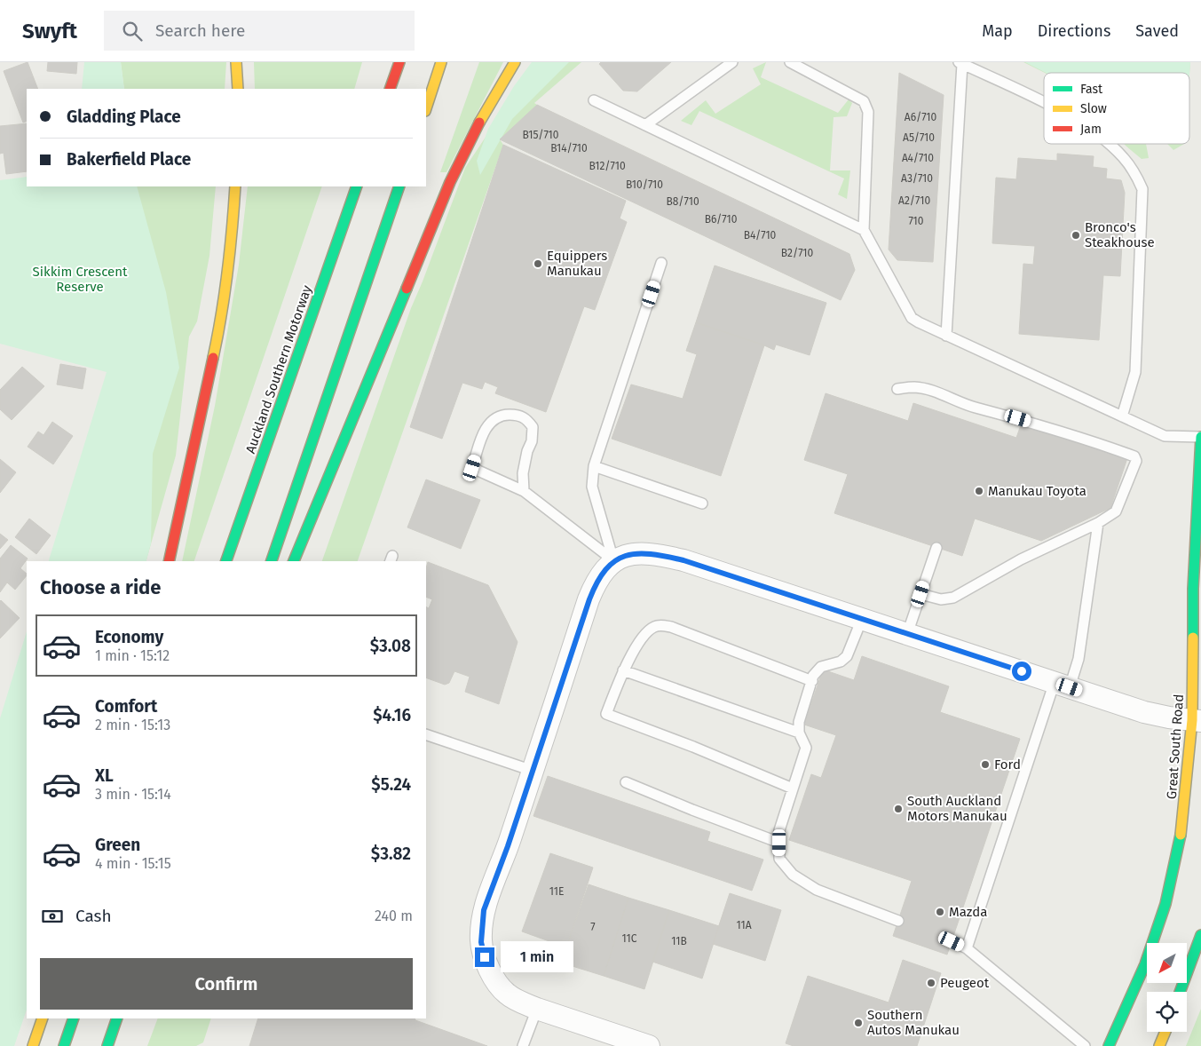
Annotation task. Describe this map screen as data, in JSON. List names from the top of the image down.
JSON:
{
  "streets": {
    "main road": ["Auckland Southern Motorway", "Great South Road"]
  },
  "parks": ["Sikkim Crescent Reserve"],
  "places": [
    "Bronco's Steakhouse",
    "Equippers Manukau",
    "Manukau Toyota",
    "Ford",
    "South Auckland Motors Manukau",
    "Mazda",
    "Peugeot",
    "Southern Autos Manukau"
  ],
  "house_numbers": [
    "A6/710",
    "B15/710",
    "A5/710",
    "B14/710",
    "A4/710",
    "B12/710",
    "A3/710",
    "B10/710",
    "A2/710",
    "B8/710",
    "B6/710",
    "710",
    "B4/710",
    "B2/710",
    "11E",
    "11A",
    "7",
    "11C",
    "11B"
  ],
  "legend": ["Fast", "Slow", "Jam"],
  "north": "bottom left",
  "page": {
    "header": "Swyft",
    "search": "Search here",
    "nav": ["Map", "Directions", "Saved"],
    "banner": ["Gladding Place", "Bakerfield Place"],
    "heading": "Choose a ride",
    "list": [
      {
        "name": "Economy",
        "note": "1 min · 15:12",
        "value": "$3.08"
      },
      {
        "name": "Comfort",
        "note": "2 min · 15:13",
        "value": "$4.16"
      },
      {
        "name": "XL",
        "note": "3 min · 15:14",
        "value": "$5.24"
      },
      {
        "name": "Green",
        "note": "4 min · 15:15",
        "value": "$3.82"
      }
    ],
    "pay": ["Cash", "240 m"],
    "bubble": "1 min",
    "buttons": "Confirm"
  }
}
